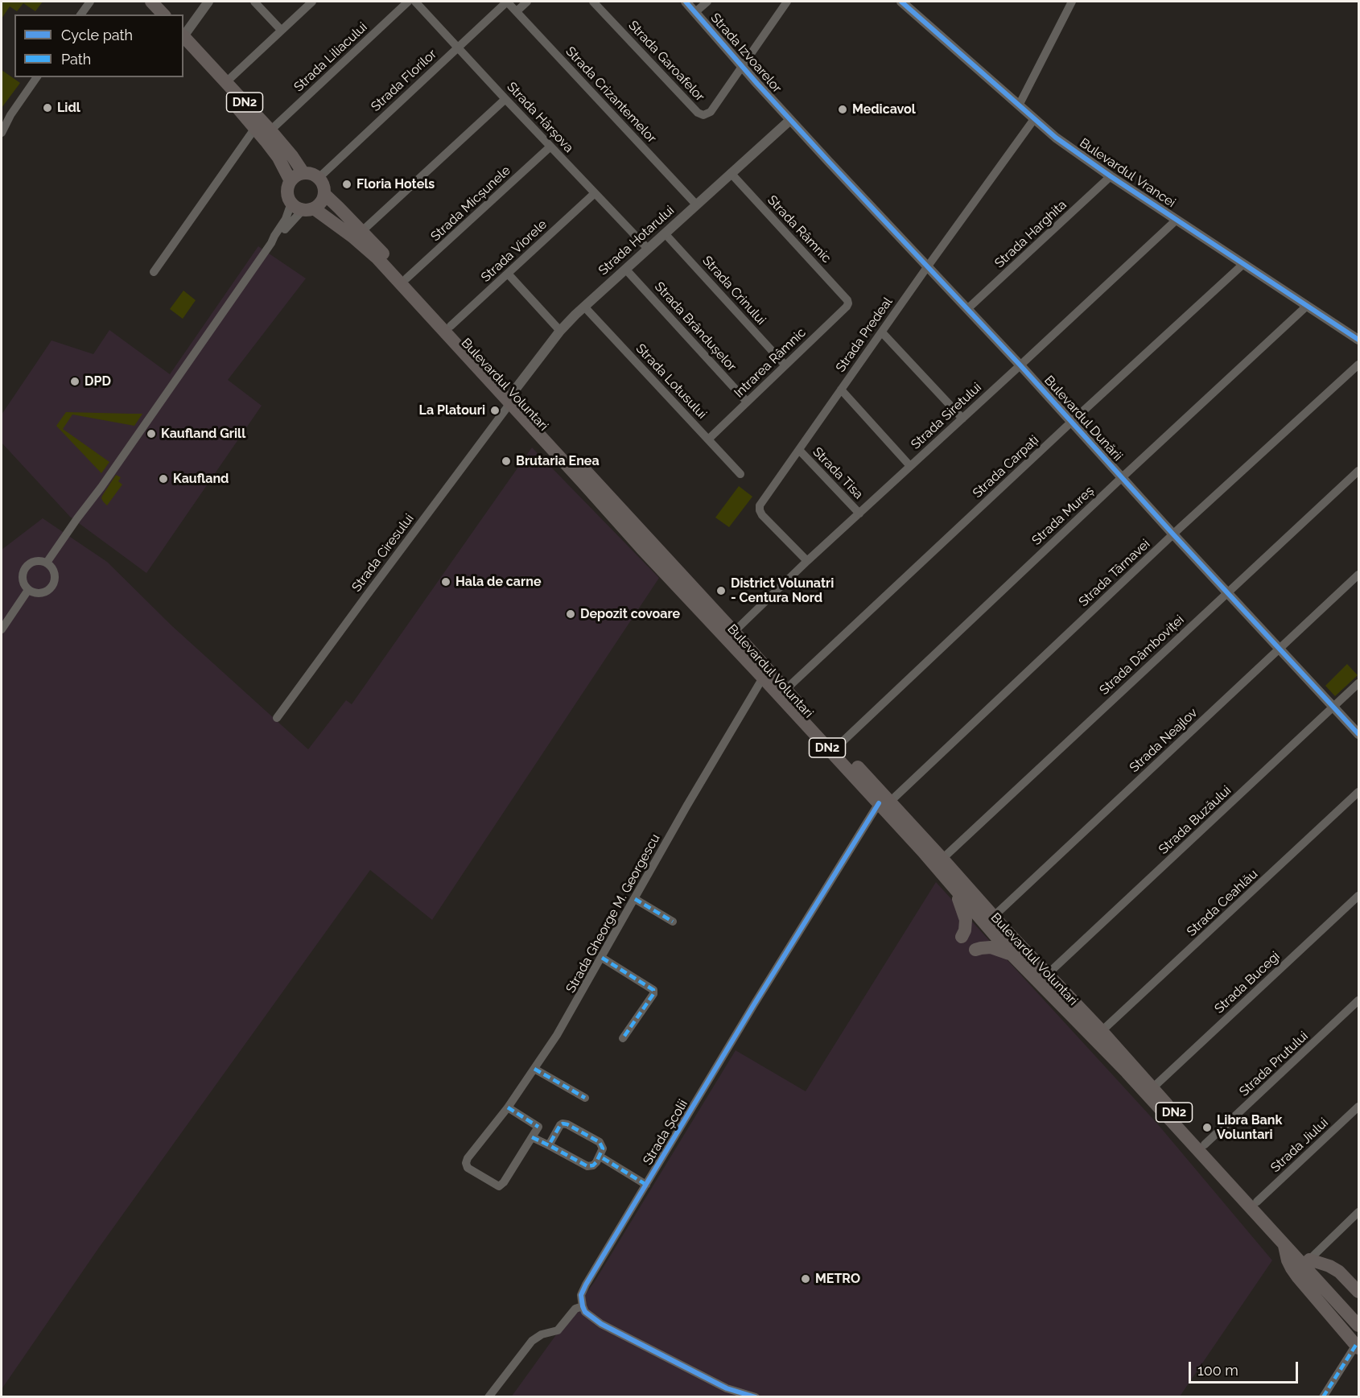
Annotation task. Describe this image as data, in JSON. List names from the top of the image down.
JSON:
{
  "streets": {
    "highway": ["DN2", "Bulevardul Voluntari"],
    "street": [
      "Strada Izvoarelor",
      "Strada Liliacului",
      "Strada Garoafelor",
      "Strada Florilor",
      "Strada Crizantemelor",
      "Strada Hârșova",
      "Bulevardul Vrancei",
      "Strada Micșunele",
      "Strada Râmnic",
      "Strada Harghita",
      "Strada Hotarului",
      "Strada Viorele",
      "Strada Crinului",
      "Strada Brândușelor",
      "Strada Predeal",
      "Intrarea Râmnic",
      "Strada Lotusului",
      "Strada Siretului",
      "Bulevardul Dunării",
      "Strada Carpați",
      "Strada Tisa",
      "Strada Mureș",
      "Strada Ciresului",
      "Strada Târnavei",
      "Strada Dâmboviței",
      "Strada Neajlov",
      "Strada Buzăului",
      "Strada Ceahlău",
      "Strada Gheorge M. Georgescu",
      "Strada Bucegi",
      "Strada Prutului",
      "Strada Școlii",
      "Strada Jiului"
    ]
  },
  "crossings": [
    ["Strada Izvoarelor", "Strada Garoafelor"],
    ["Strada Izvoarelor", "Strada Hotarului"],
    ["Strada Izvoarelor", "Bulevardul Dunării"],
    ["Strada Liliacului", "DN2"],
    ["Strada Florilor", "Strada Crizantemelor"],
    ["Strada Florilor", "DN2"],
    ["Strada Florilor", "Strada Hârșova"],
    ["Strada Florilor", "Bulevardul Voluntari"],
    ["Strada Crizantemelor", "Strada Hotarului"],
    ["DN2", "Bulevardul Voluntari"],
    ["Strada Hârșova", "Strada Micșunele"],
    ["Strada Hârșova", "Strada Hotarului"],
    ["Strada Hârșova", "Strada Viorele"],
    ["Bulevardul Vrancei", "Strada Harghita"],
    ["Bulevardul Vrancei", "Strada Predeal"],
    ["Bulevardul Vrancei", "Strada Siretului"],
    ["Bulevardul Vrancei", "Strada Carpați"],
    ["Bulevardul Vrancei", "Strada Mureș"],
    ["Strada Micșunele", "Bulevardul Voluntari"],
    ["Strada Râmnic", "Strada Hotarului"],
    ["Strada Râmnic", "Intrarea Râmnic"],
    ["Strada Harghita", "Bulevardul Dunării"],
    ["Strada Hotarului", "Strada Crinului"],
    ["Strada Hotarului", "Strada Brândușelor"],
    ["Strada Hotarului", "Strada Lotusului"],
    ["Strada Hotarului", "Bulevardul Voluntari"],
    ["Strada Hotarului", "Bulevardul Dunării"],
    ["Strada Hotarului", "Strada Ciresului"],
    ["Strada Viorele", "Bulevardul Voluntari"],
    ["Strada Crinului", "Intrarea Râmnic"],
    ["Strada Brândușelor", "Intrarea Râmnic"],
    ["Strada Predeal", "Strada Siretului"],
    ["Strada Predeal", "Bulevardul Dunării"],
    ["Strada Predeal", "Strada Tisa"],
    ["Intrarea Râmnic", "Strada Lotusului"],
    ["Bulevardul Voluntari", "Strada Siretului"],
    ["Bulevardul Voluntari", "Strada Carpați"],
    ["Bulevardul Voluntari", "Strada Mureș"],
    ["Bulevardul Voluntari", "Strada Ciresului"],
    ["Bulevardul Voluntari", "Strada Târnavei"],
    ["Bulevardul Voluntari", "Strada Dâmboviței"],
    ["Bulevardul Voluntari", "Strada Neajlov"],
    ["Bulevardul Voluntari", "Strada Buzăului"],
    ["Bulevardul Voluntari", "Strada Ceahlău"],
    ["Bulevardul Voluntari", "Strada Gheorge M. Georgescu"],
    ["Bulevardul Voluntari", "Strada Bucegi"],
    ["Bulevardul Voluntari", "Strada Prutului"],
    ["Bulevardul Voluntari", "Strada Școlii"],
    ["Bulevardul Voluntari", "Strada Jiului"],
    ["Strada Siretului", "Bulevardul Dunării"],
    ["Strada Siretului", "Strada Tisa"],
    ["Bulevardul Dunării", "Strada Carpați"],
    ["Bulevardul Dunării", "Strada Mureș"],
    ["Bulevardul Dunării", "Strada Târnavei"],
    ["Bulevardul Dunării", "Strada Dâmboviței"],
    ["Bulevardul Dunării", "Strada Neajlov"],
    ["Bulevardul Dunării", "Strada Buzăului"],
    ["Strada Târnavei", "Strada Școlii"]
  ],
  "places": [
    "Lidl",
    "Medicavol",
    "Floria Hotels",
    "DPD",
    "La Platouri",
    "Kaufland Grill",
    "Brutaria Enea",
    "Kaufland",
    "Hala de carne",
    "District Volunatri - Centura Nord",
    "Depozit covoare",
    "Libra Bank Voluntari",
    "METRO"
  ],
  "legend": ["Cycle path", "Path"],
  "scale_bar": "100 m"
}
